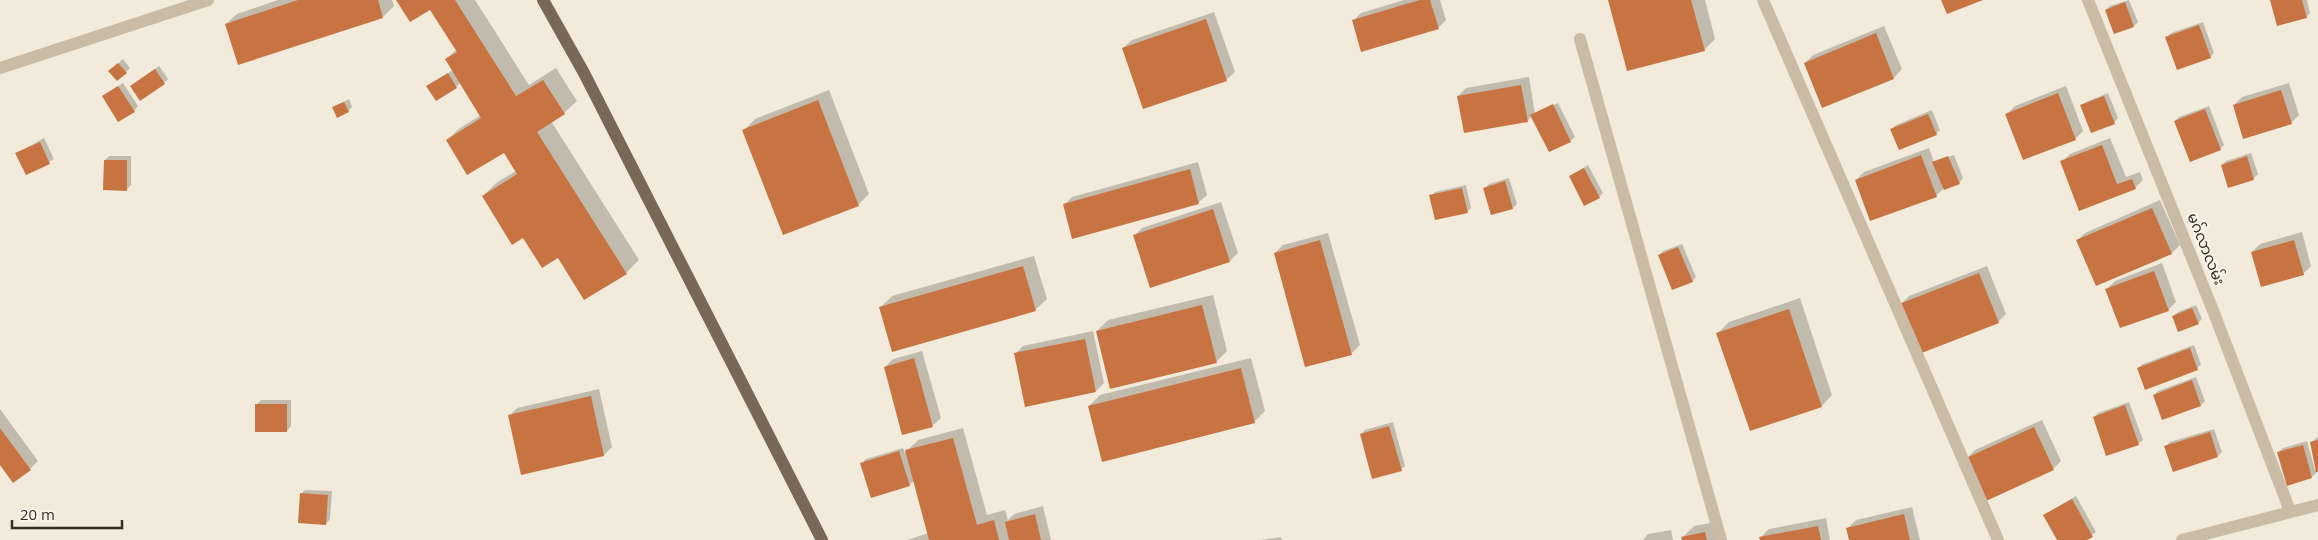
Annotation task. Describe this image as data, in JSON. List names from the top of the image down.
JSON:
{
  "streets": {
    "street": ["မဂ်လာလမ်း"]
  },
  "scale_bar": "20 m"
}
